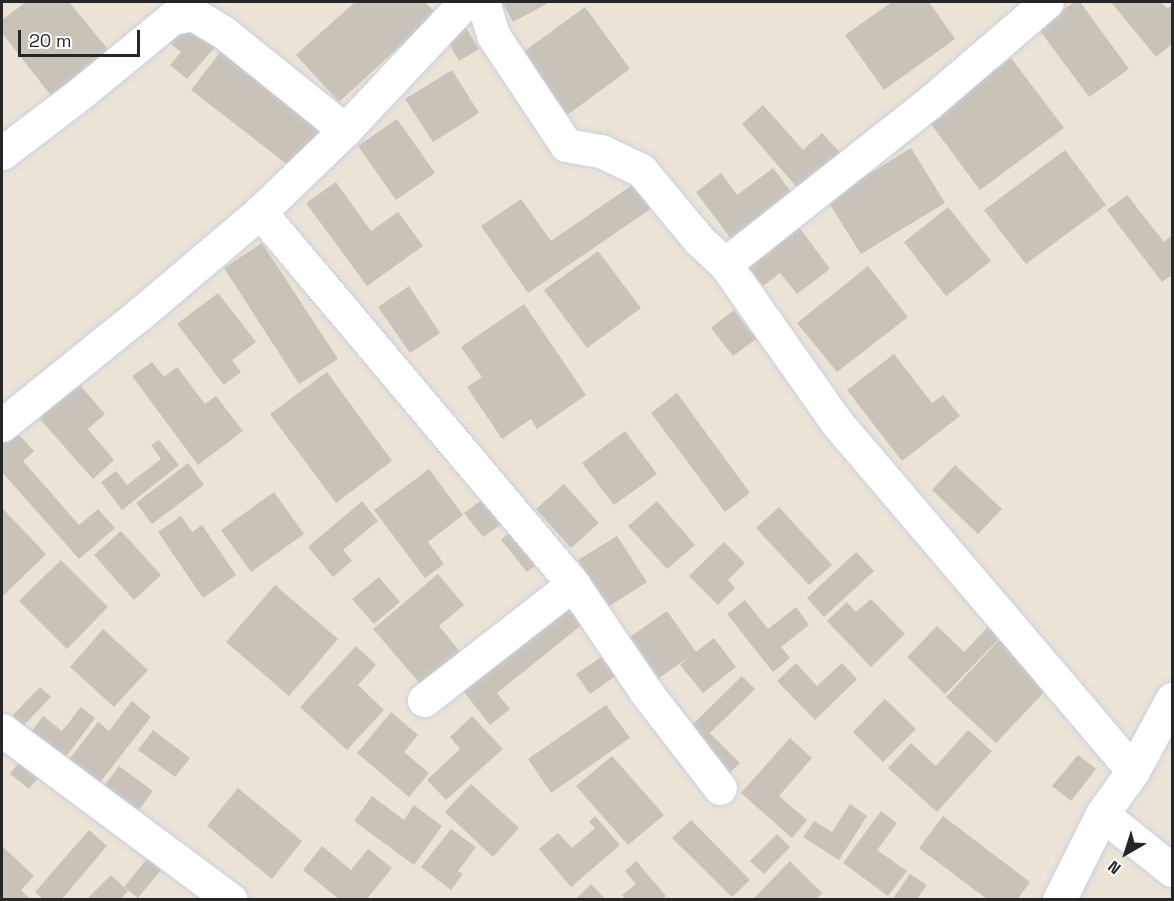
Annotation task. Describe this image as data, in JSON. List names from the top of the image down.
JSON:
{
  "scale_bar": "20 m",
  "north": "bottom left"
}
